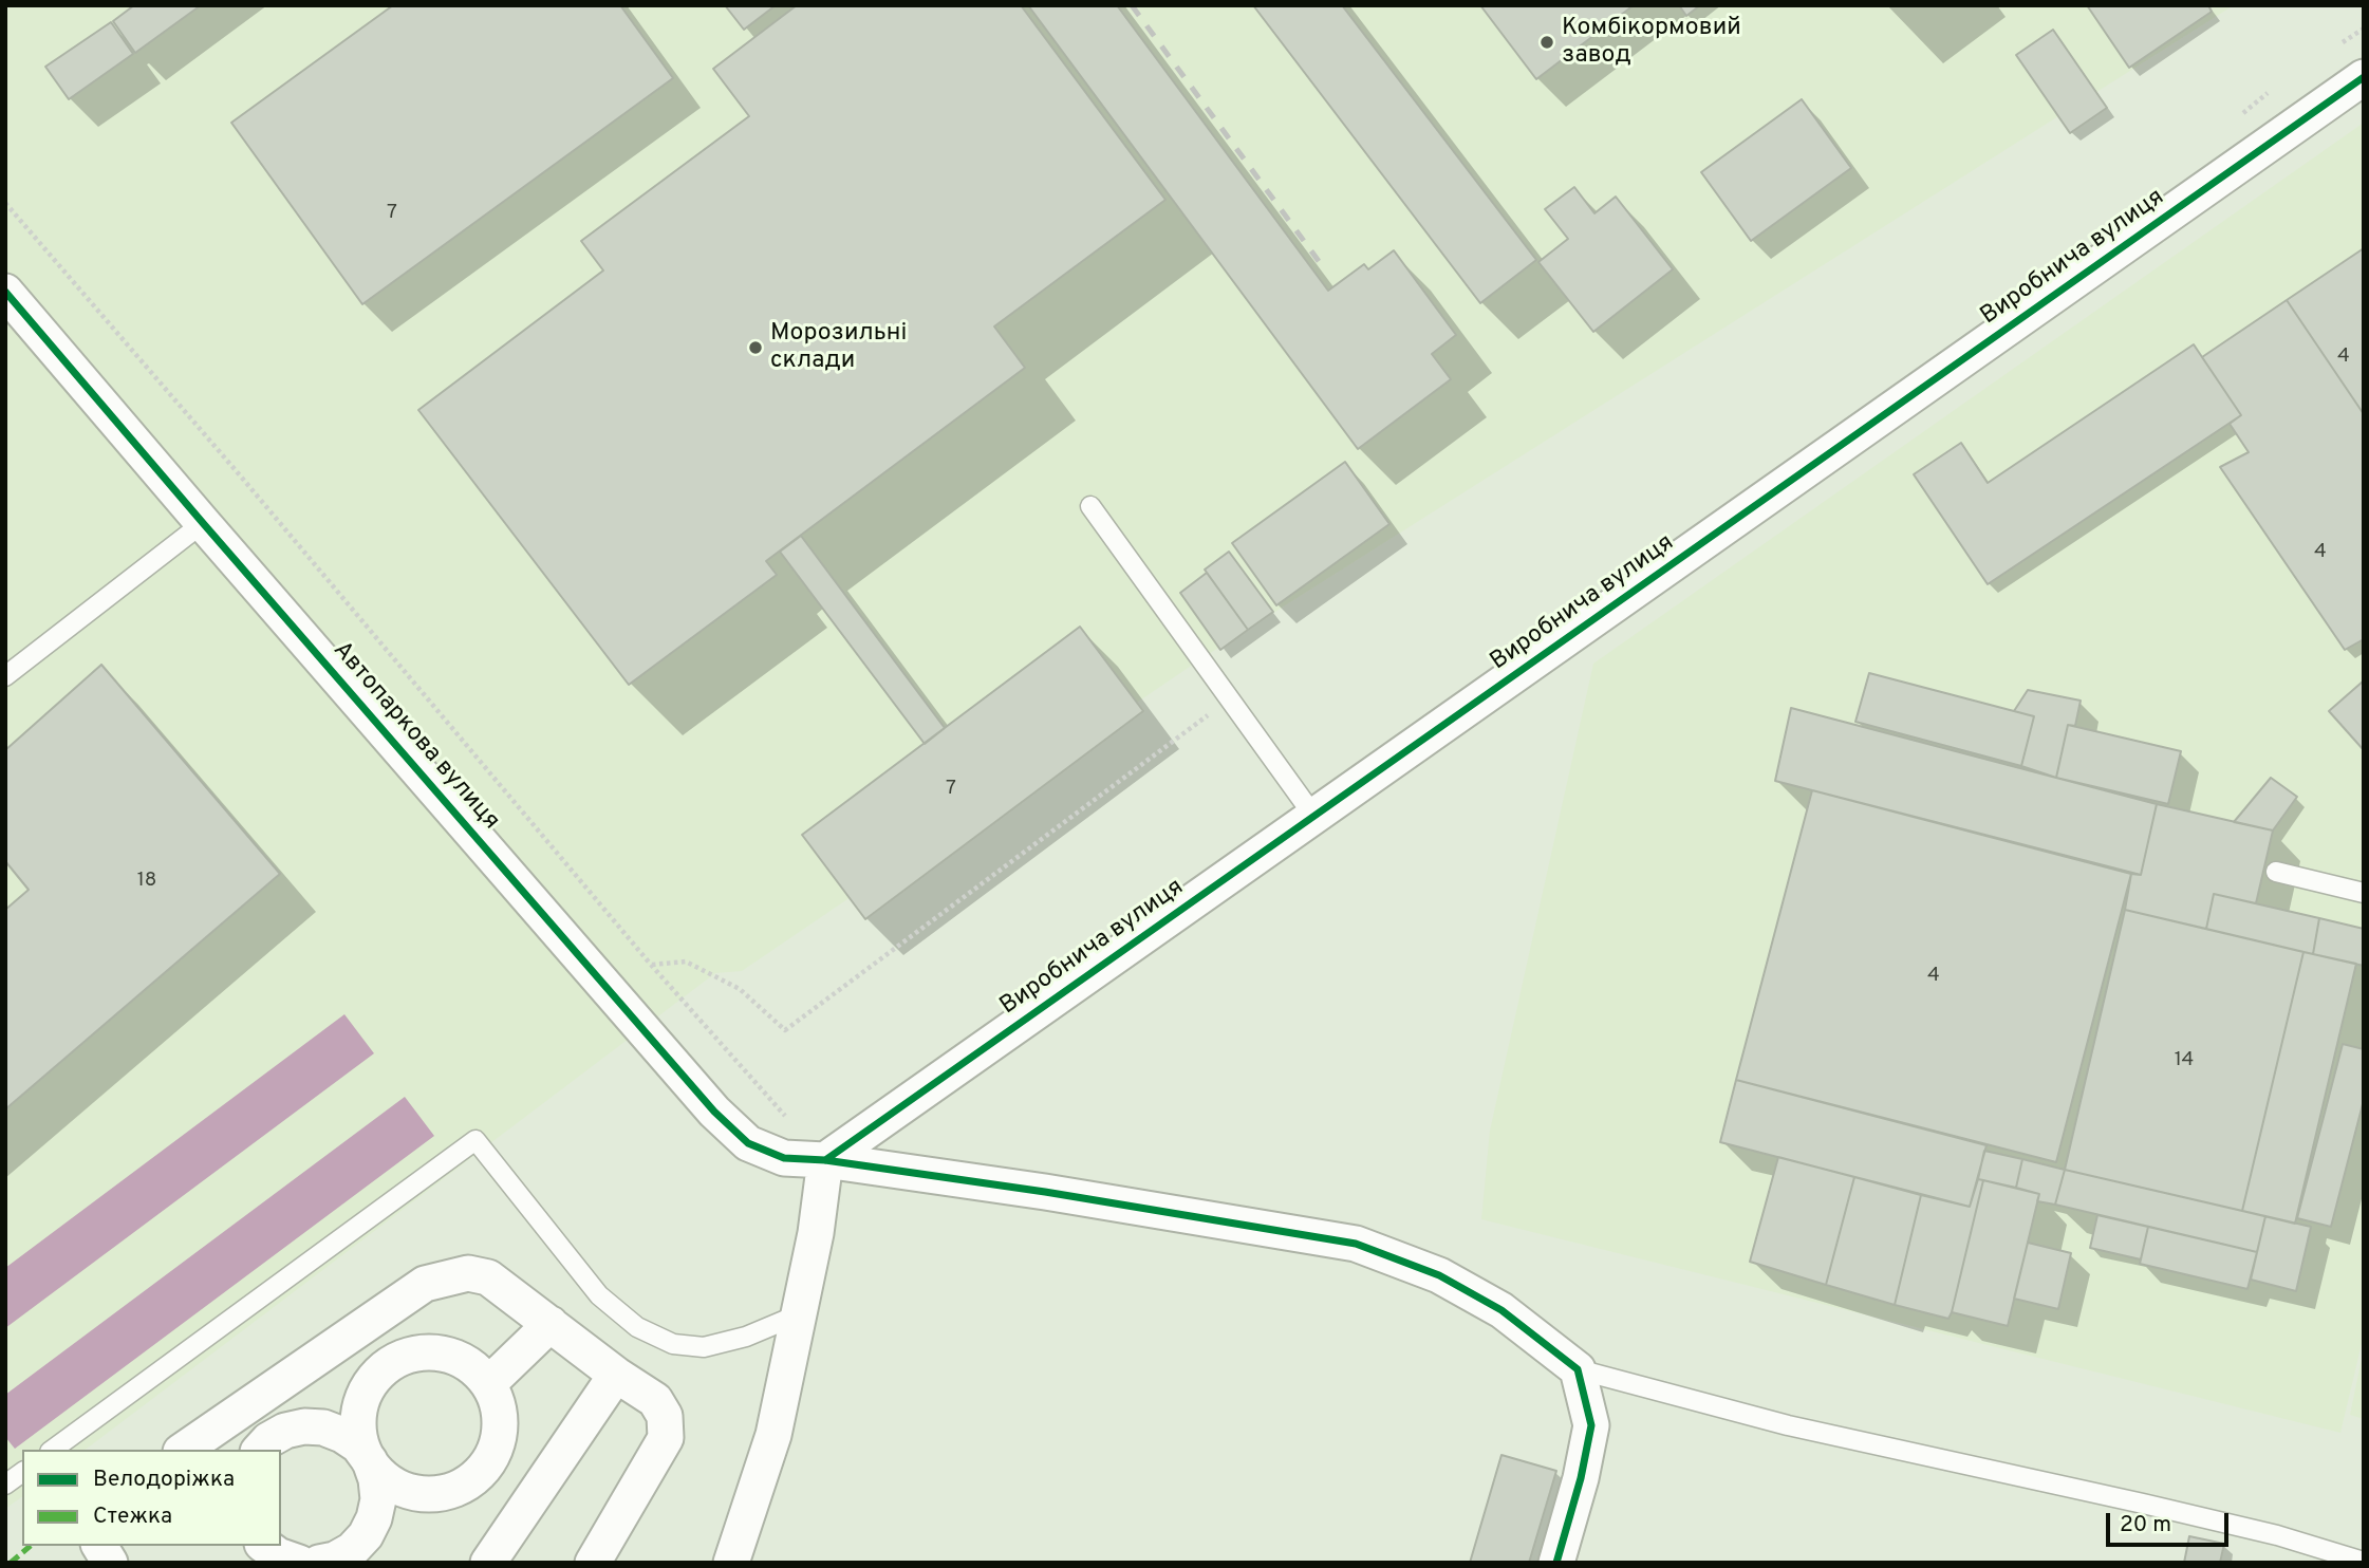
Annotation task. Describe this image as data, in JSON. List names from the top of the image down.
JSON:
{
  "streets": {
    "street": ["Виробнича вулиця", "Автопаркова вулиця"]
  },
  "crossings": [
    ["Виробнича вулиця", "Автопаркова вулиця"]
  ],
  "places": ["Комбікормовий завод", "Морозильні склади"],
  "house_numbers": [
    "7",
    "4",
    "4",
    "7",
    "18",
    "4",
    "14"
  ],
  "legend": ["Велодоріжка", "Стежка"],
  "scale_bar": "20 m"
}
